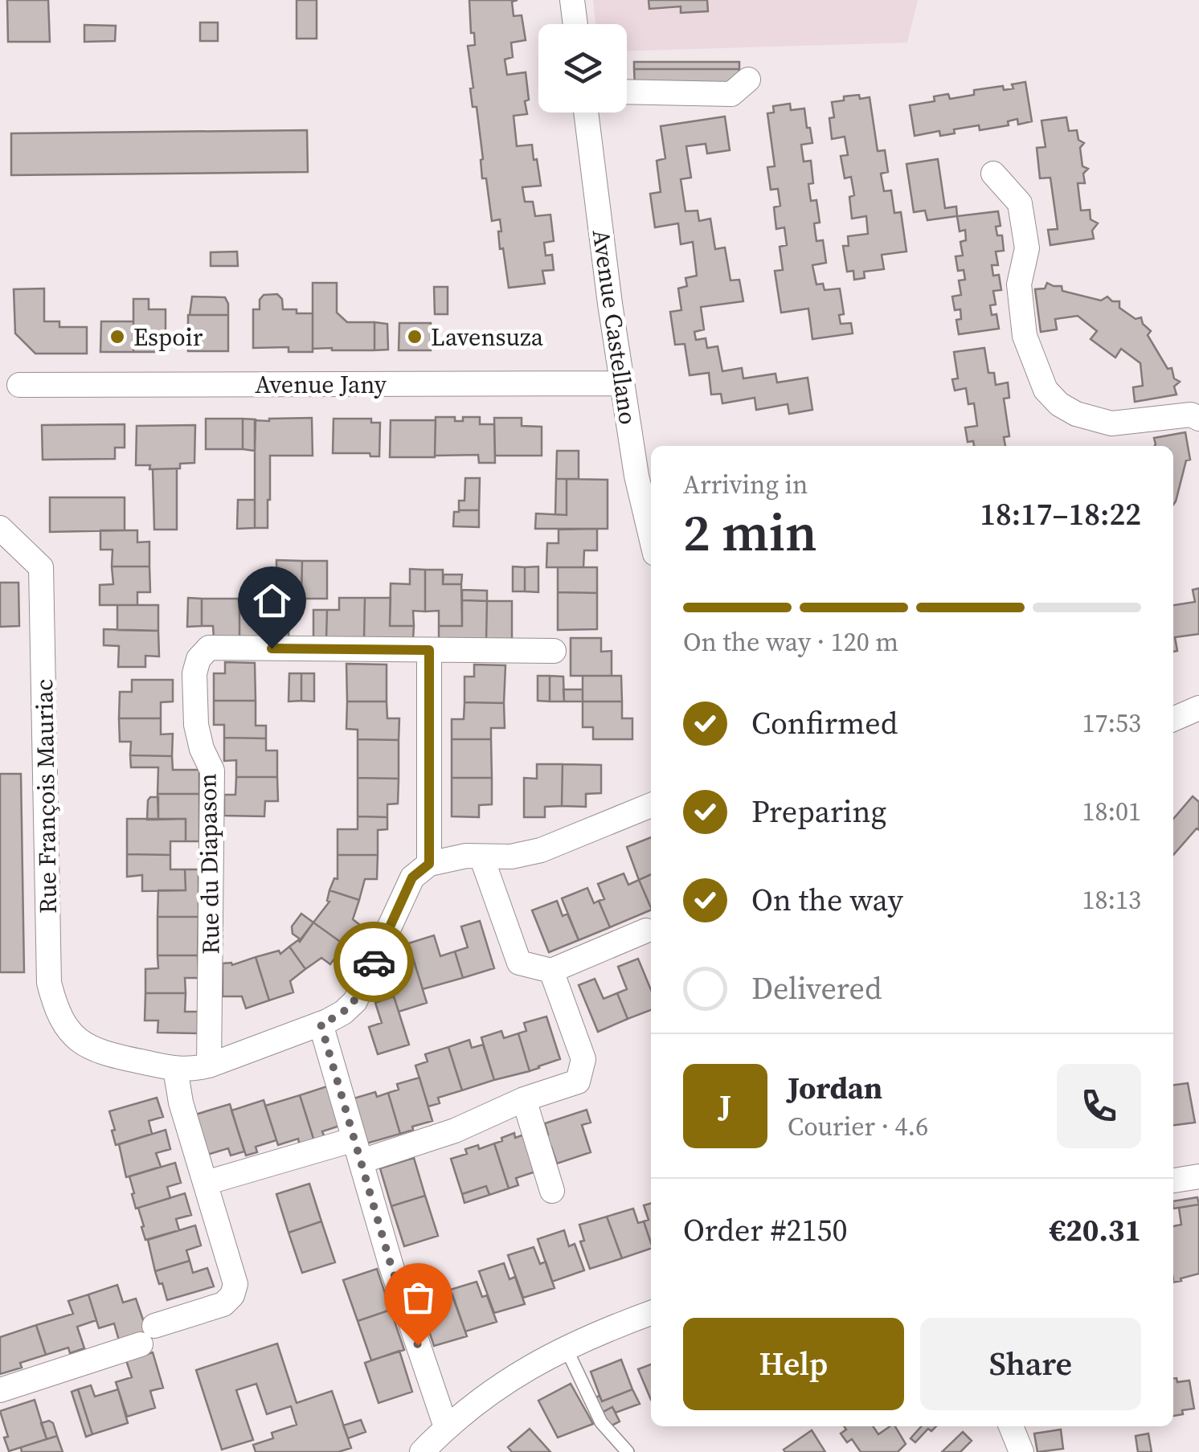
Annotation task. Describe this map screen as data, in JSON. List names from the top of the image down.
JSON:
{
  "streets": {
    "street": [
      "Avenue Castellano",
      "Avenue Jany",
      "Rue François Mauriac",
      "Rue du Diapason"
    ]
  },
  "crossings": [
    ["Avenue Castellano", "Avenue Jany"],
    ["Rue François Mauriac", "Rue du Diapason"]
  ],
  "places": ["Espoir", "Lavensuza"],
  "page": {
    "heading": ["2 min", "Arriving in", "18:17–18:22"],
    "panel": [
      "Jordan",
      "Courier · 4.6",
      "Order #2150",
      "€20.31"
    ],
    "bar": "On the way · 120 m",
    "list": [
      ["Confirmed", "17:53"],
      ["Preparing", "18:01"],
      ["On the way", "18:13"],
      "Delivered"
    ],
    "round": "J",
    "buttons": ["Help", "Share"]
  }
}
